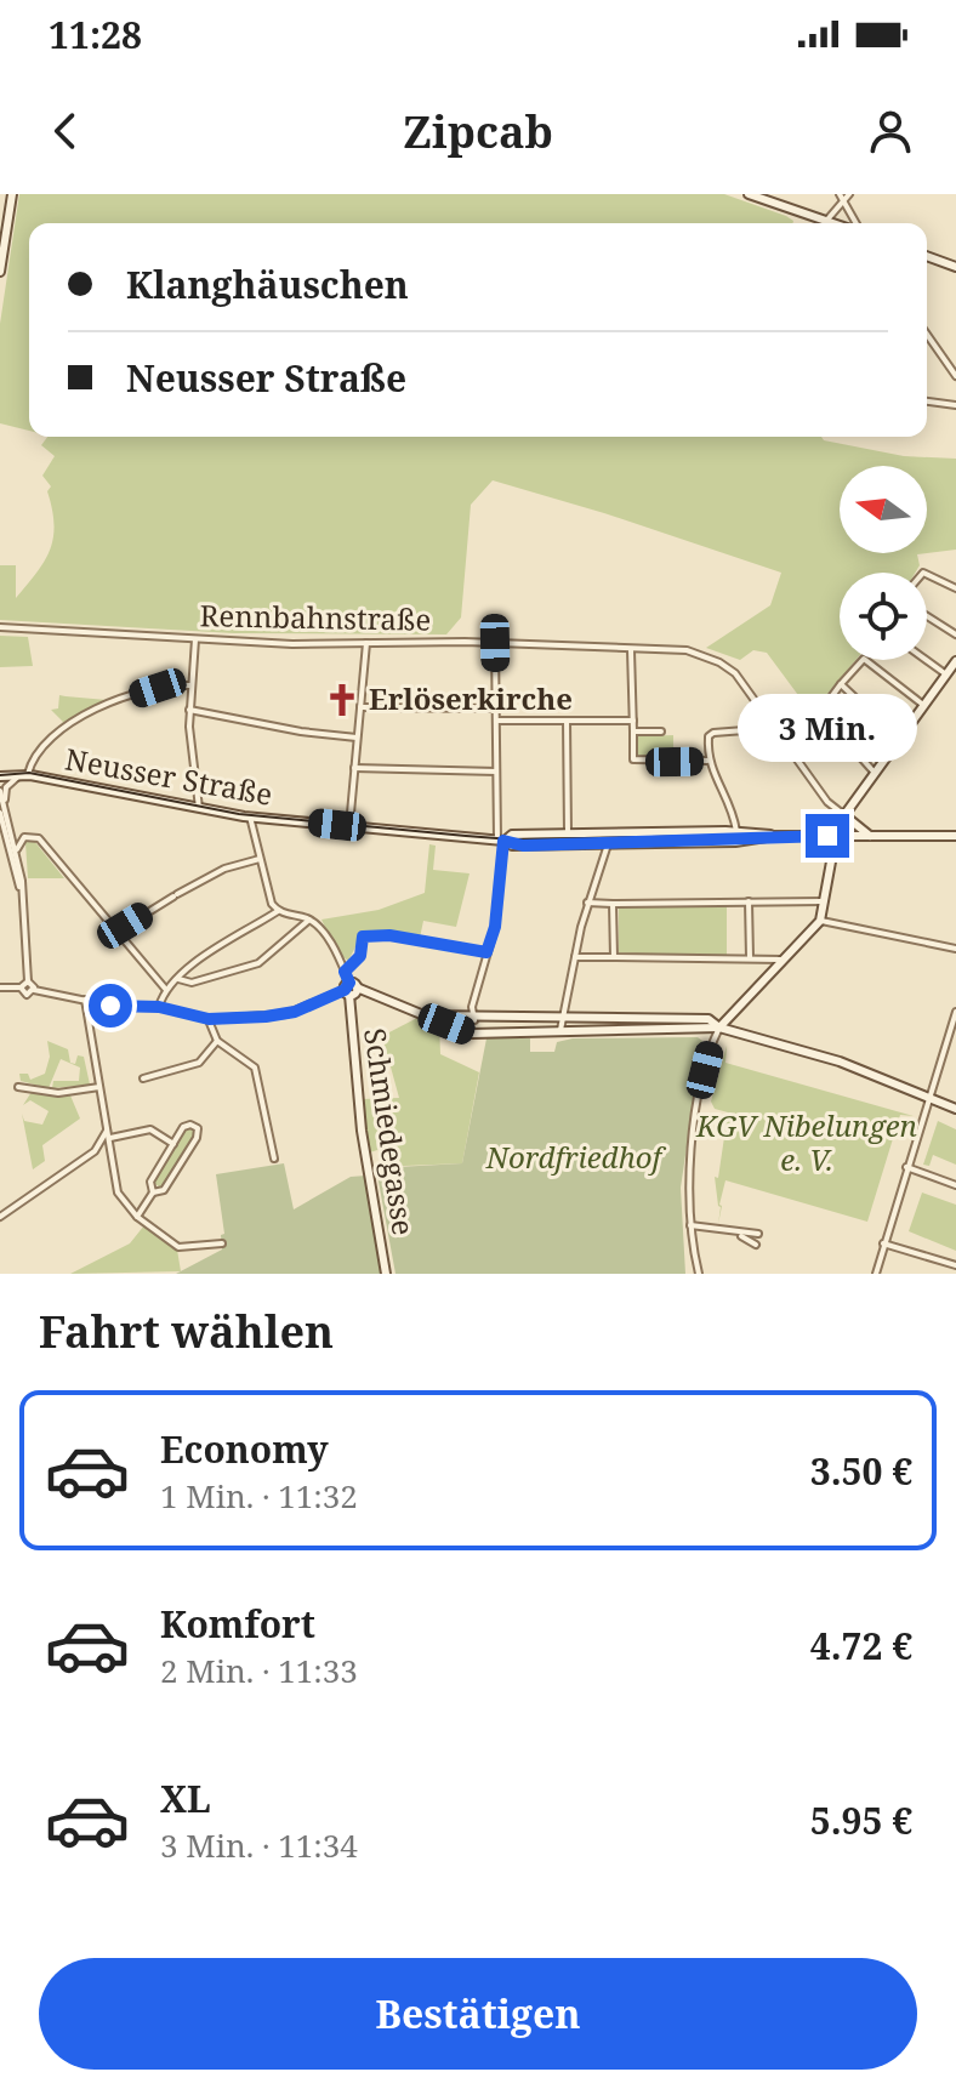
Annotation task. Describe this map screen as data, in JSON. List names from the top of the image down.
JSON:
{
  "streets": {
    "main road": ["Neusser Straße", "Schmiedegasse"],
    "street": ["Rennbahnstraße"]
  },
  "parks": ["KGV Nibelungen e. V.", "Nordfriedhof"],
  "places": {
    "church": ["Erlöserkirche"]
  },
  "north": "left",
  "page": {
    "status": "11:28",
    "header": "Zipcab",
    "banner": ["Klanghäuschen", "Neusser Straße"],
    "bubble": "3 Min.",
    "heading": "Fahrt wählen",
    "list": [
      {
        "name": "Economy",
        "note": "1 Min. · 11:32",
        "value": "3.50 €"
      },
      {
        "name": "Komfort",
        "note": "2 Min. · 11:33",
        "value": "4.72 €"
      },
      {
        "name": "XL",
        "note": "3 Min. · 11:34",
        "value": "5.95 €"
      }
    ],
    "buttons": "Bestätigen"
  }
}
